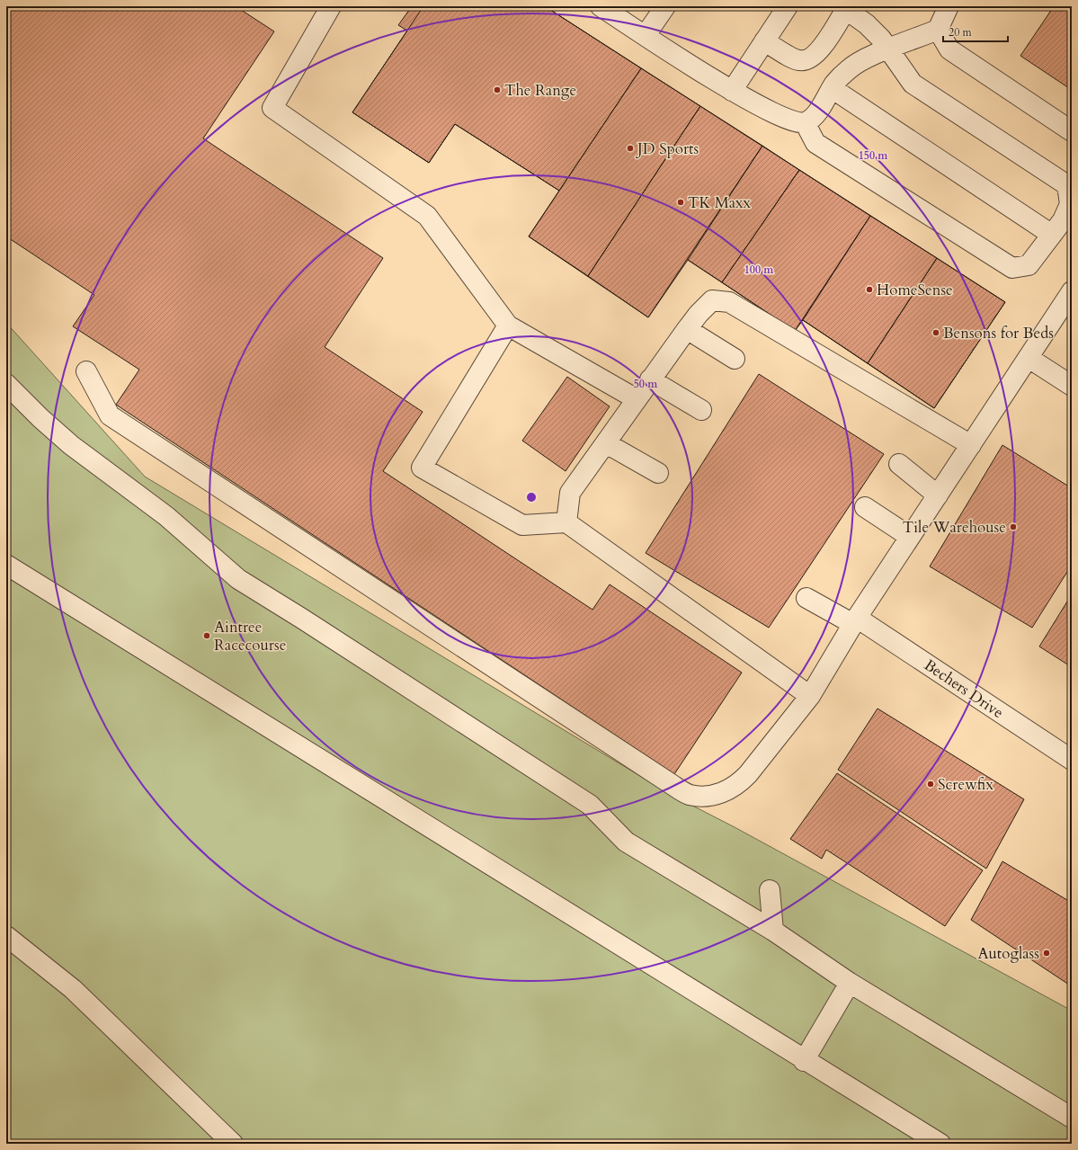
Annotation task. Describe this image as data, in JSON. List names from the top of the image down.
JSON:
{
  "streets": {
    "lane": ["Bechers Drive"]
  },
  "places": [
    "The Range",
    "JD Sports",
    "TK Maxx",
    "HomeSense",
    "Bensons for Beds",
    "Tile Warehouse",
    "Aintree Racecourse",
    "Screwfix",
    "Autoglass"
  ],
  "scale_bar": "20 m",
  "rings": ["150 m", "100 m", "50 m"]
}
